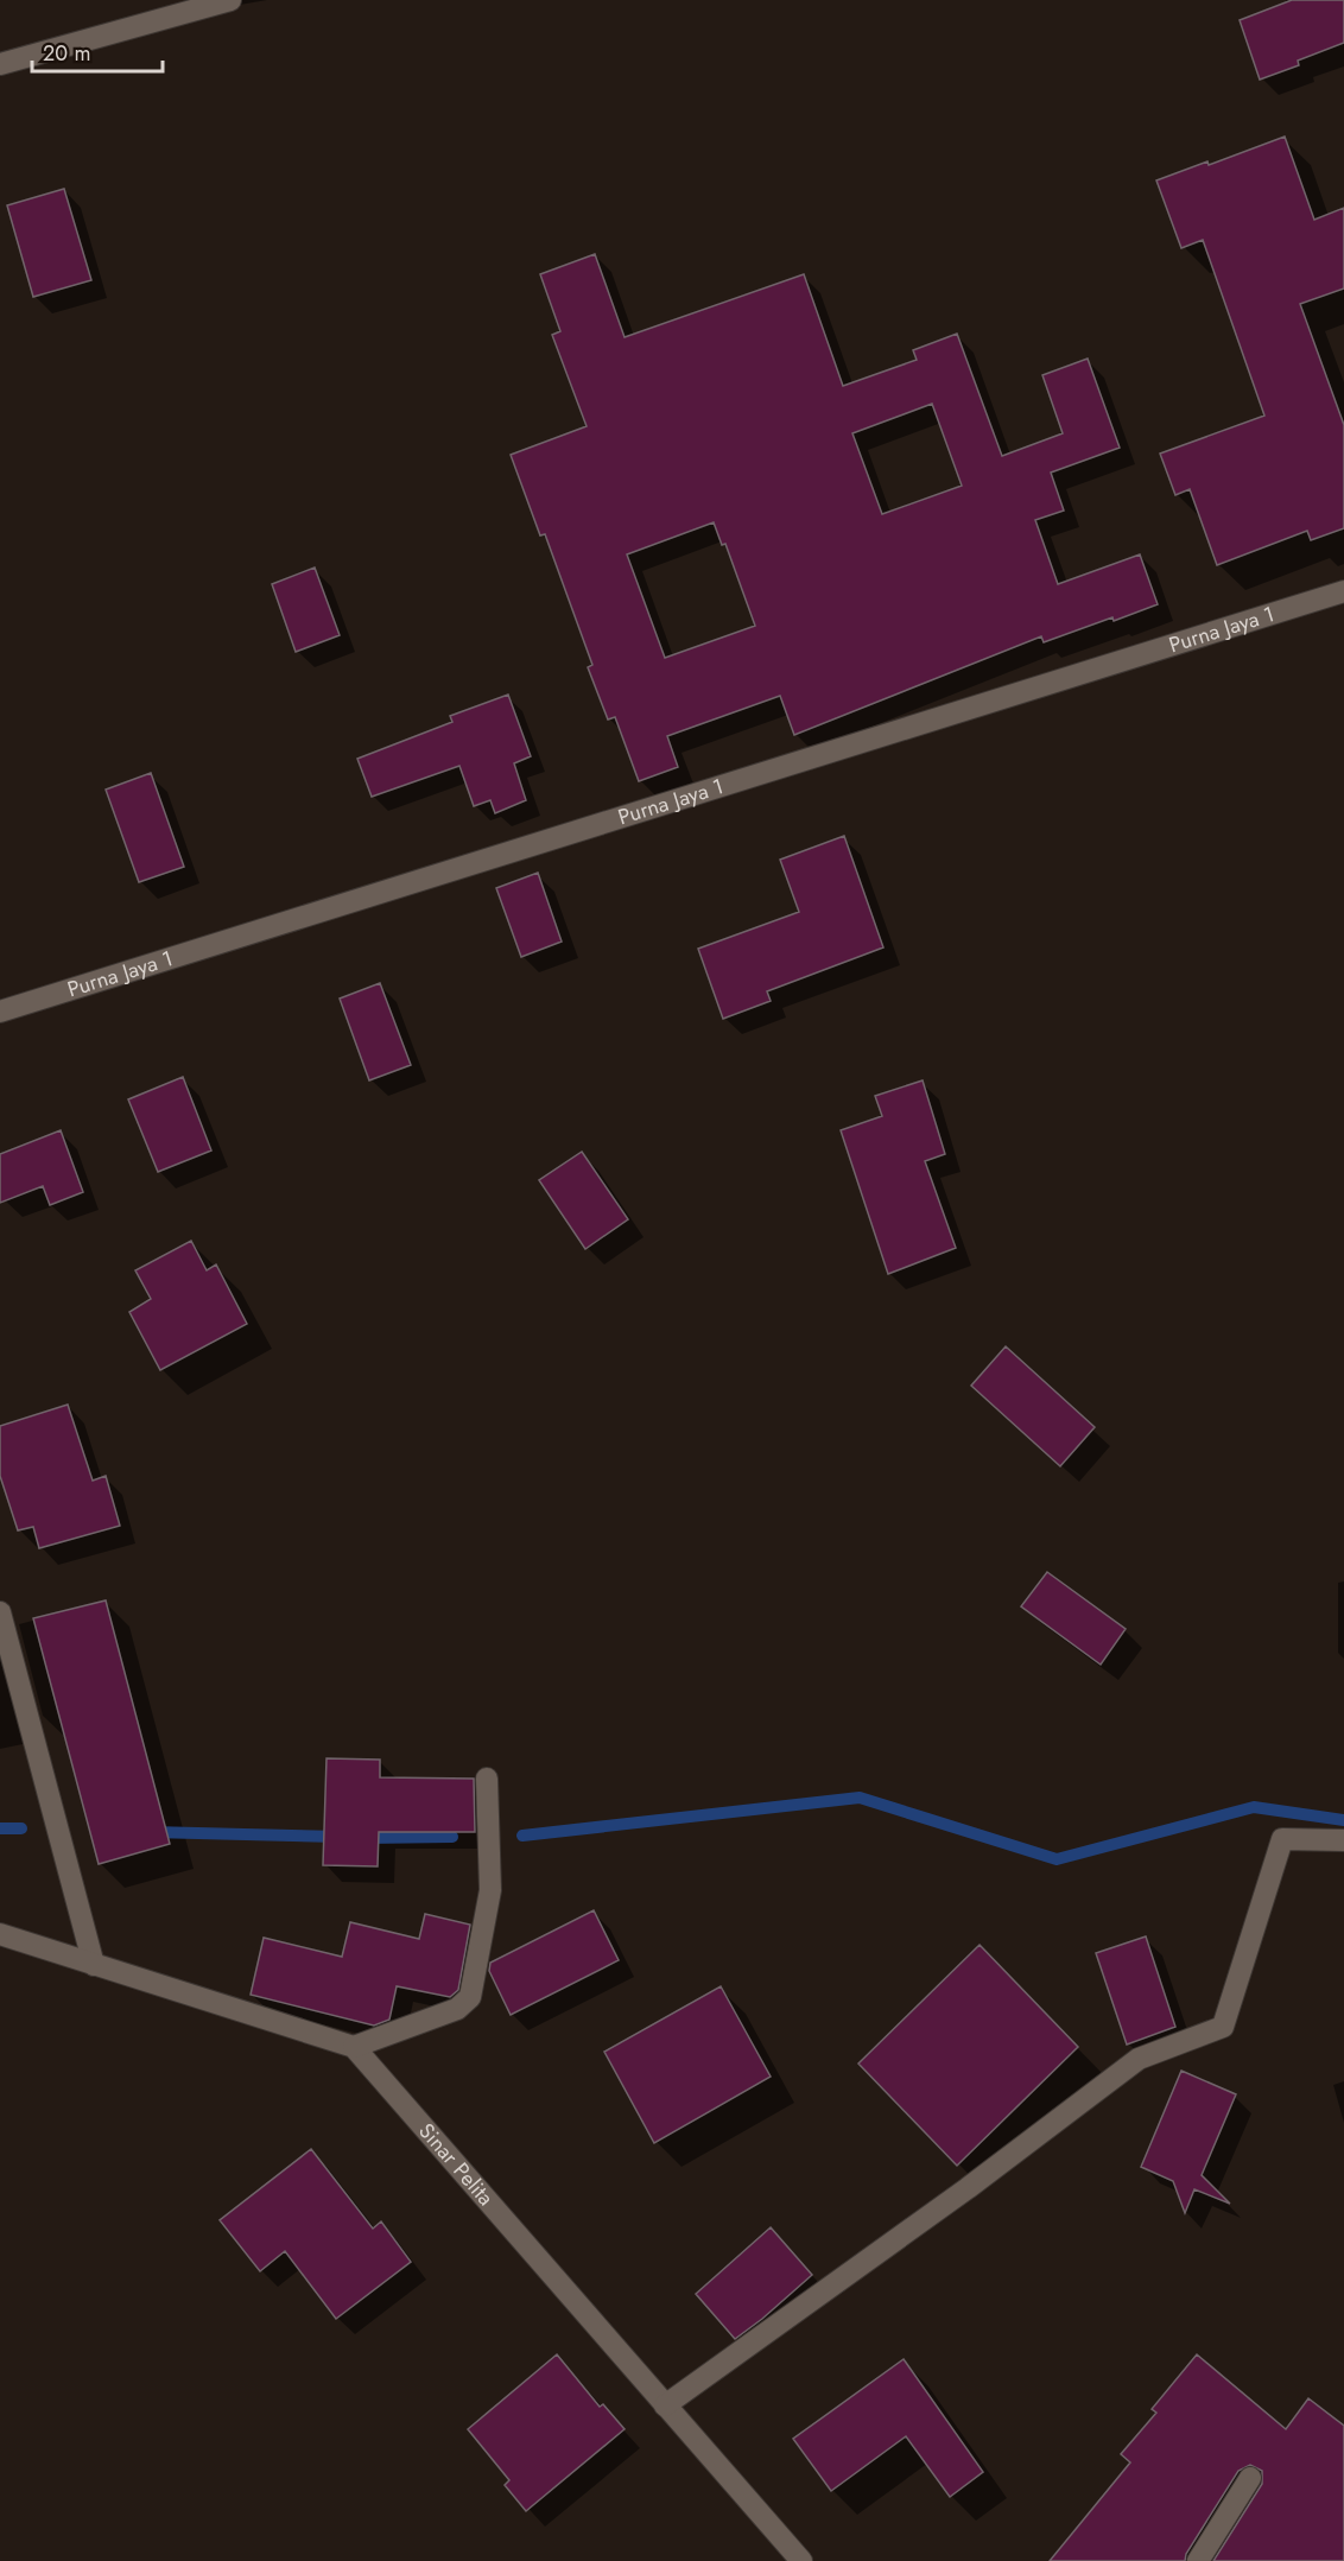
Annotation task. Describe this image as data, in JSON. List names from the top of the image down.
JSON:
{
  "streets": {
    "street": ["Purna Jaya 1", "Sinar Pelita"]
  },
  "scale_bar": "20 m"
}
